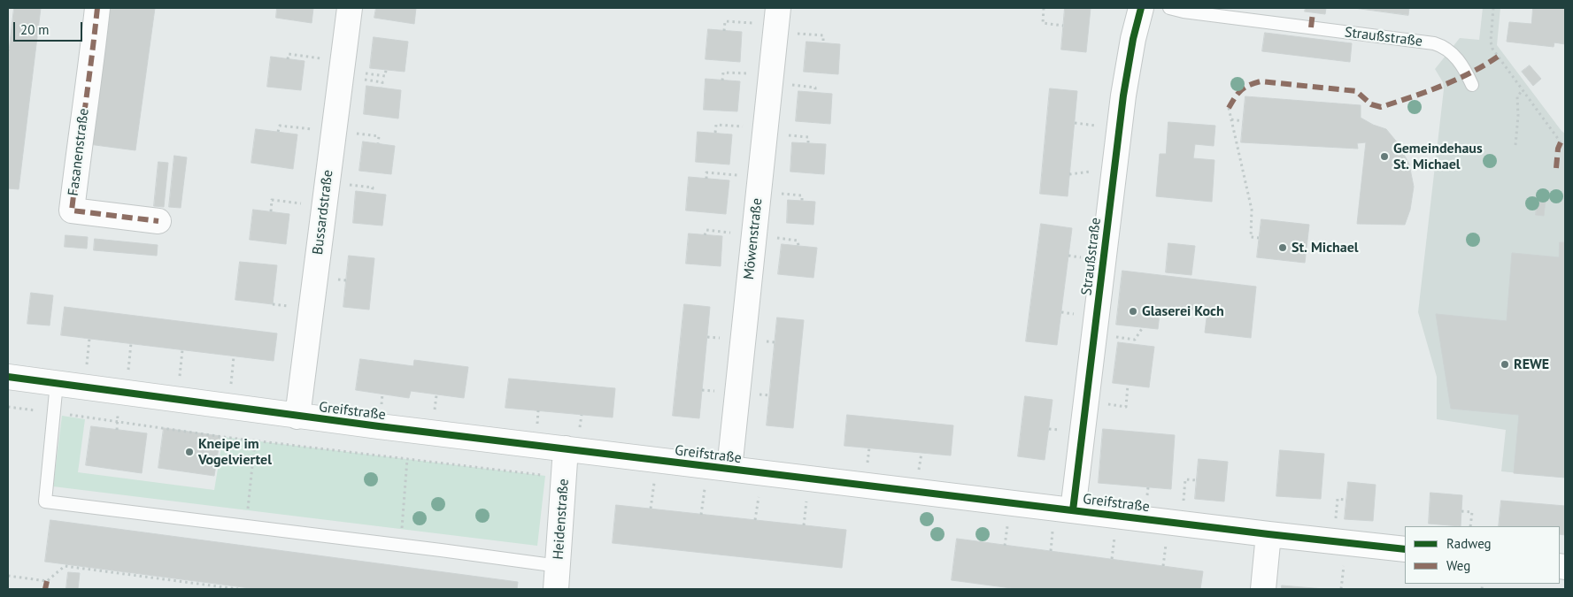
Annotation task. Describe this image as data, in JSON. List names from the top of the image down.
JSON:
{
  "streets": {
    "street": [
      "Straußstraße",
      "Fasanenstraße",
      "Bussardstraße",
      "Möwenstraße",
      "Greifstraße",
      "Heidenstraße"
    ]
  },
  "crossings": [
    ["Straußstraße", "Greifstraße"],
    ["Bussardstraße", "Greifstraße"],
    ["Möwenstraße", "Greifstraße"],
    ["Greifstraße", "Heidenstraße"]
  ],
  "places": [
    "Gemeindehaus St. Michael",
    "St. Michael",
    "Glaserei Koch",
    "REWE",
    "Kneipe im Vogelviertel"
  ],
  "legend": ["Radweg", "Weg"],
  "scale_bar": "20 m"
}
